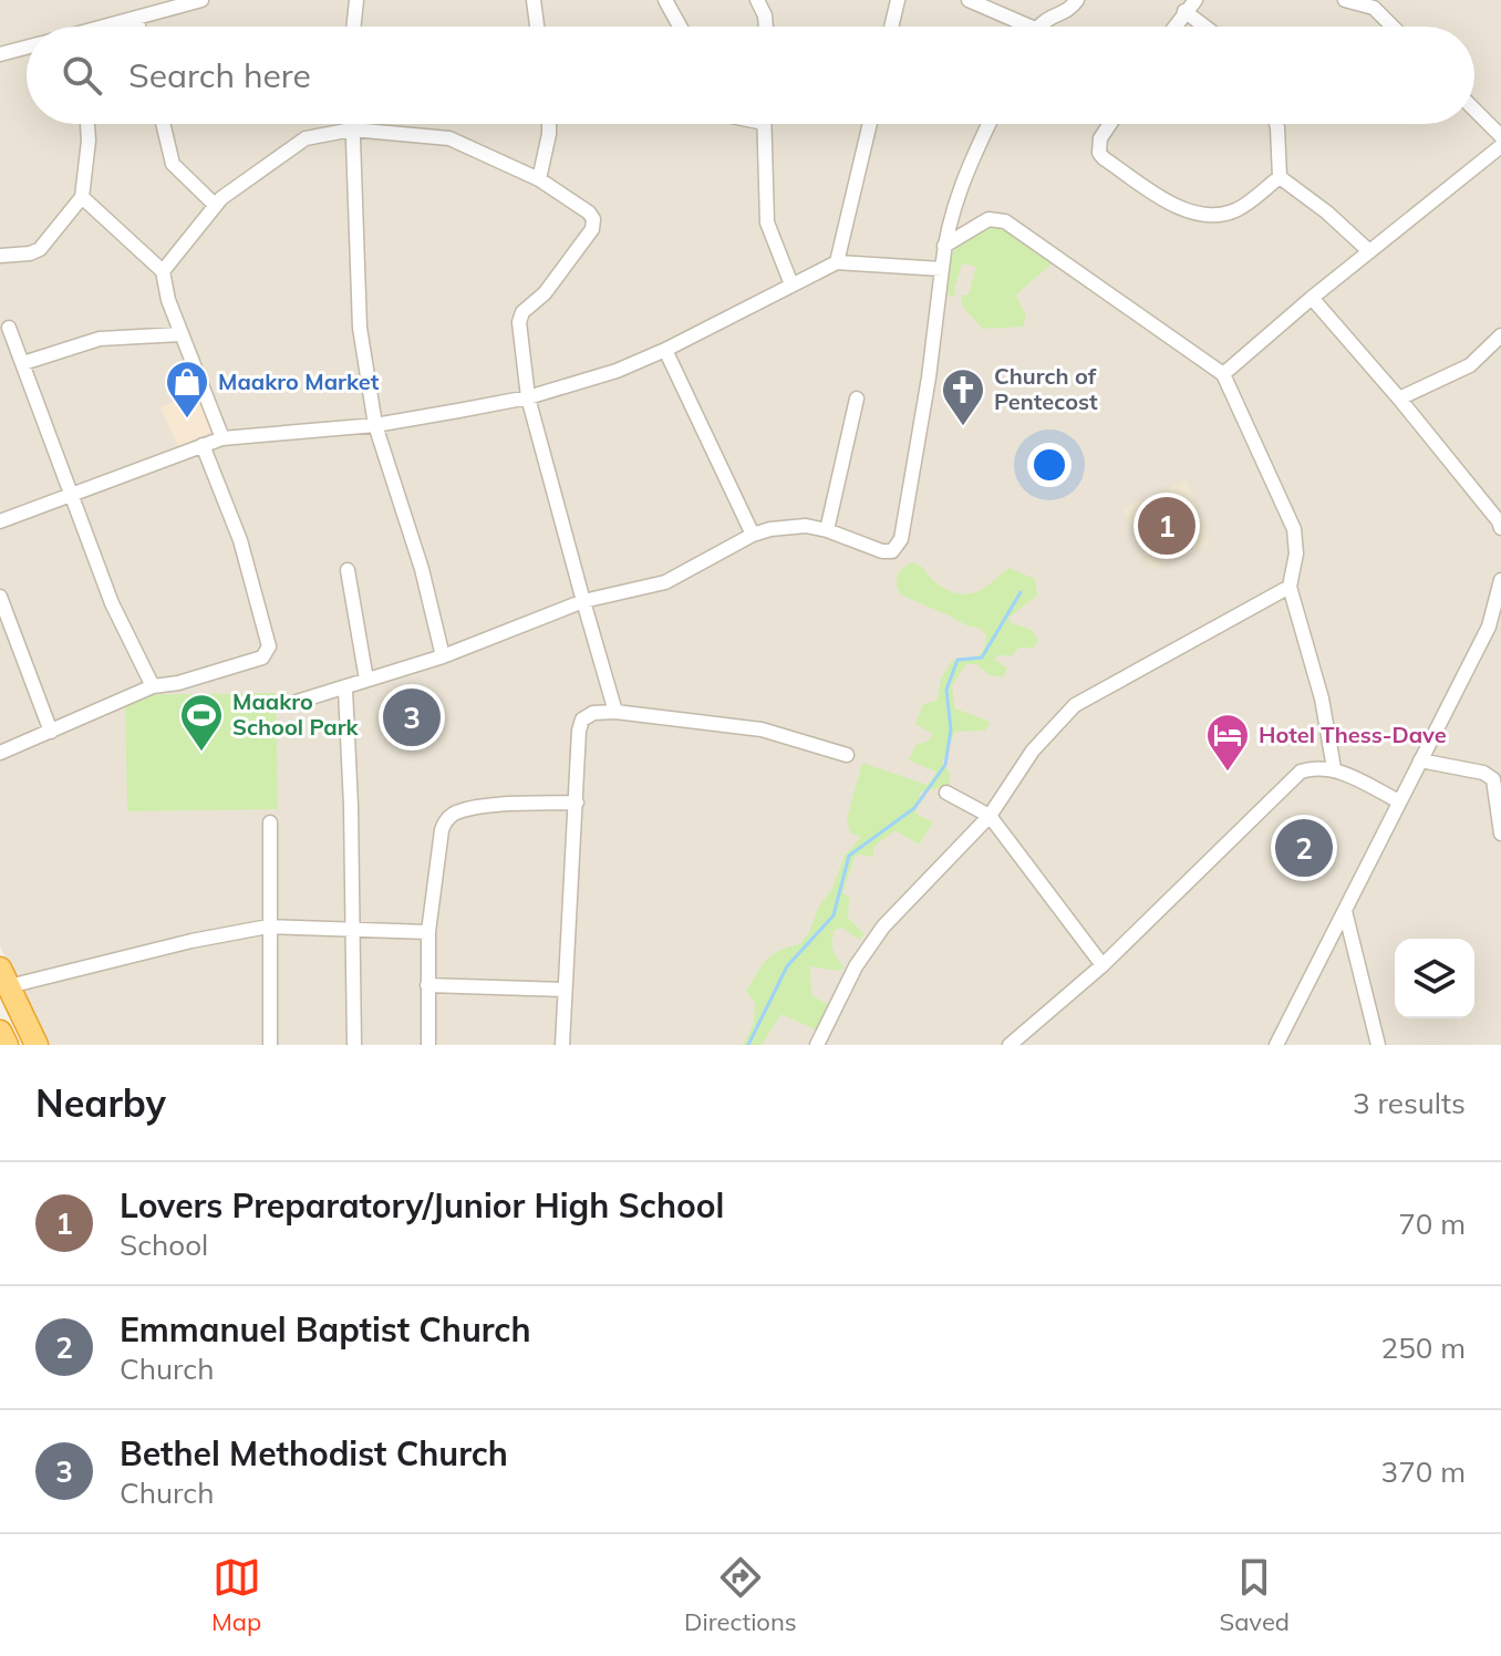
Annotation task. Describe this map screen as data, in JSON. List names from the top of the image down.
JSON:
{
  "places": {
    "shop": ["Maakro Market"],
    "church": ["Church of Pentecost"],
    "sports": ["Maakro School Park"],
    "hotel": ["Hotel Thess-Dave"]
  },
  "page": {
    "search": "Search here",
    "pins": ["1", "3", "2"],
    "heading": ["Nearby", "3 results"],
    "list": [
      {
        "mark": "1",
        "name": "Lovers Preparatory/Junior High School",
        "note": "School",
        "value": "70 m"
      },
      {
        "mark": "2",
        "name": "Emmanuel Baptist Church",
        "note": "Church",
        "value": "250 m"
      },
      {
        "mark": "3",
        "name": "Bethel Methodist Church",
        "note": "Church",
        "value": "370 m"
      }
    ],
    "nav": ["Map", "Directions", "Saved"]
  }
}
